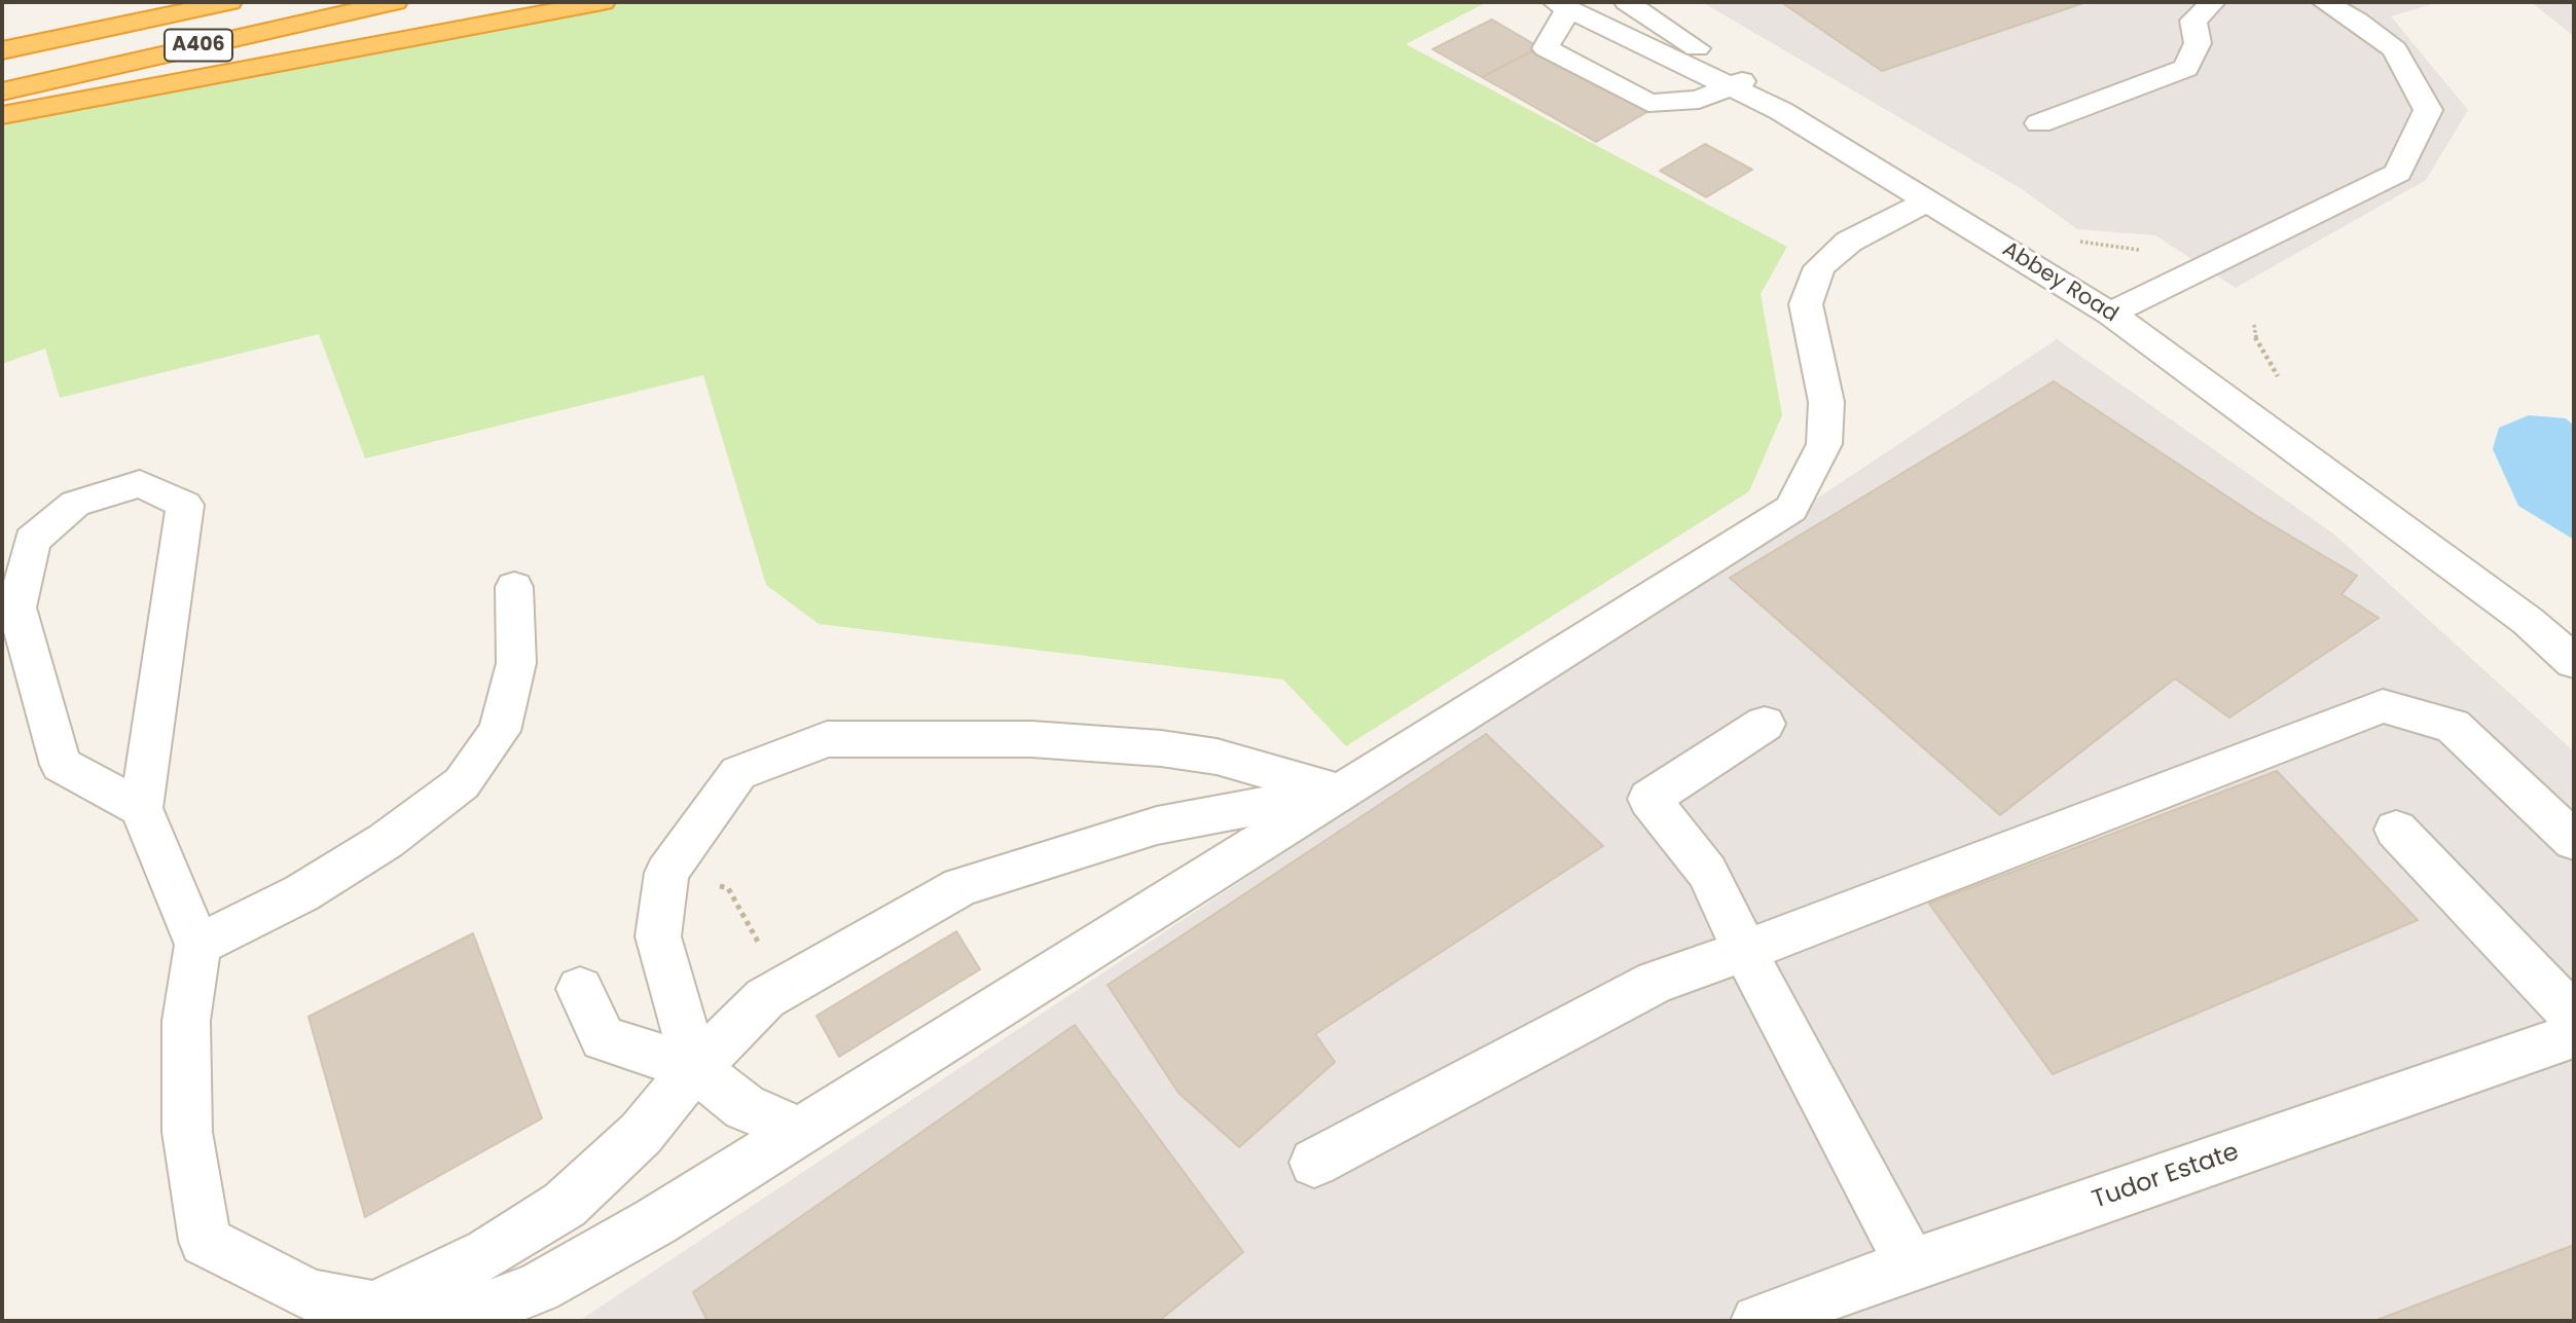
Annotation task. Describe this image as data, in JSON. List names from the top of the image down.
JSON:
{
  "streets": {
    "highway": ["A406"],
    "street": ["Abbey Road", "Tudor Estate"]
  }
}
